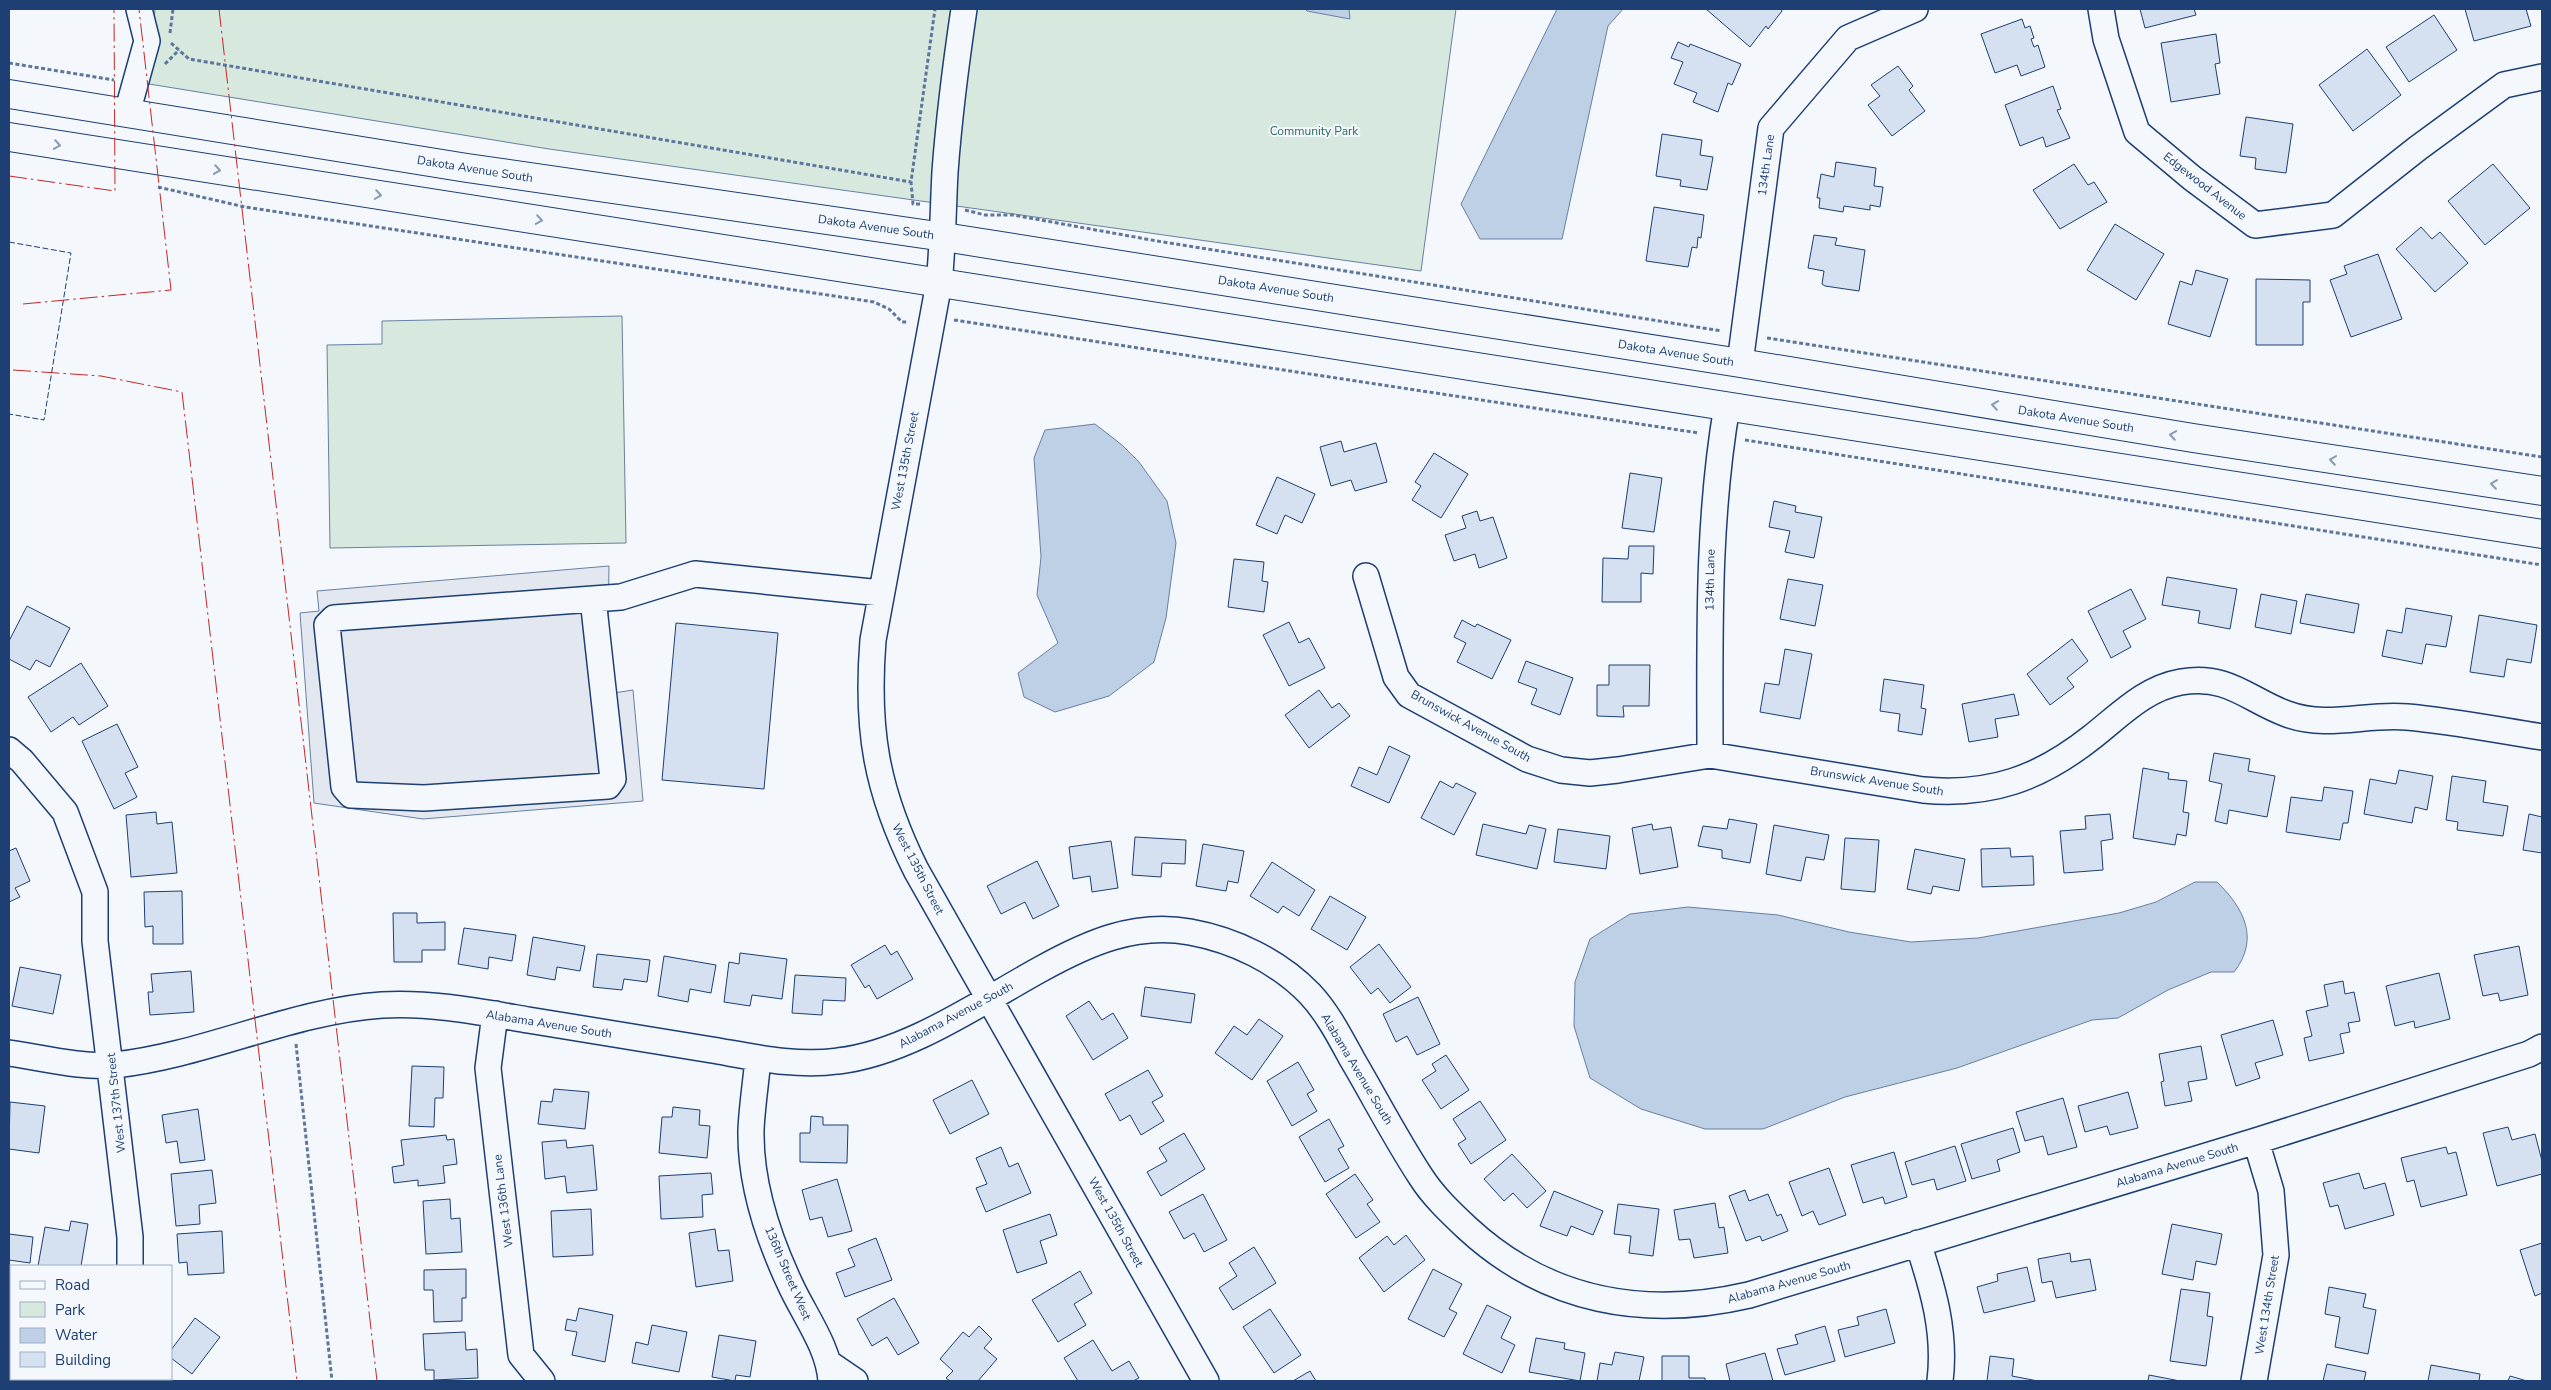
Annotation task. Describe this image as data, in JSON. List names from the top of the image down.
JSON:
{
  "streets": {
    "main road": ["Dakota Avenue South"],
    "street": [
      "134th Lane",
      "Edgewood Avenue",
      "West 135th Street",
      "Brunswick Avenue South",
      "Alabama Avenue South",
      "West 137th Street",
      "West 136th Lane",
      "136th Street West",
      "West 134th Street"
    ]
  },
  "crossings": [
    ["134th Lane", "Dakota Avenue South"],
    ["134th Lane", "Brunswick Avenue South"],
    ["Dakota Avenue South", "West 135th Street"],
    ["West 135th Street", "Alabama Avenue South"],
    ["Alabama Avenue South", "West 137th Street"],
    ["Alabama Avenue South", "West 136th Lane"],
    ["Alabama Avenue South", "136th Street West"],
    ["Alabama Avenue South", "West 134th Street"]
  ],
  "parks": ["Community Park"],
  "legend": [
    "Road",
    "Park",
    "Water",
    "Building"
  ]
}
